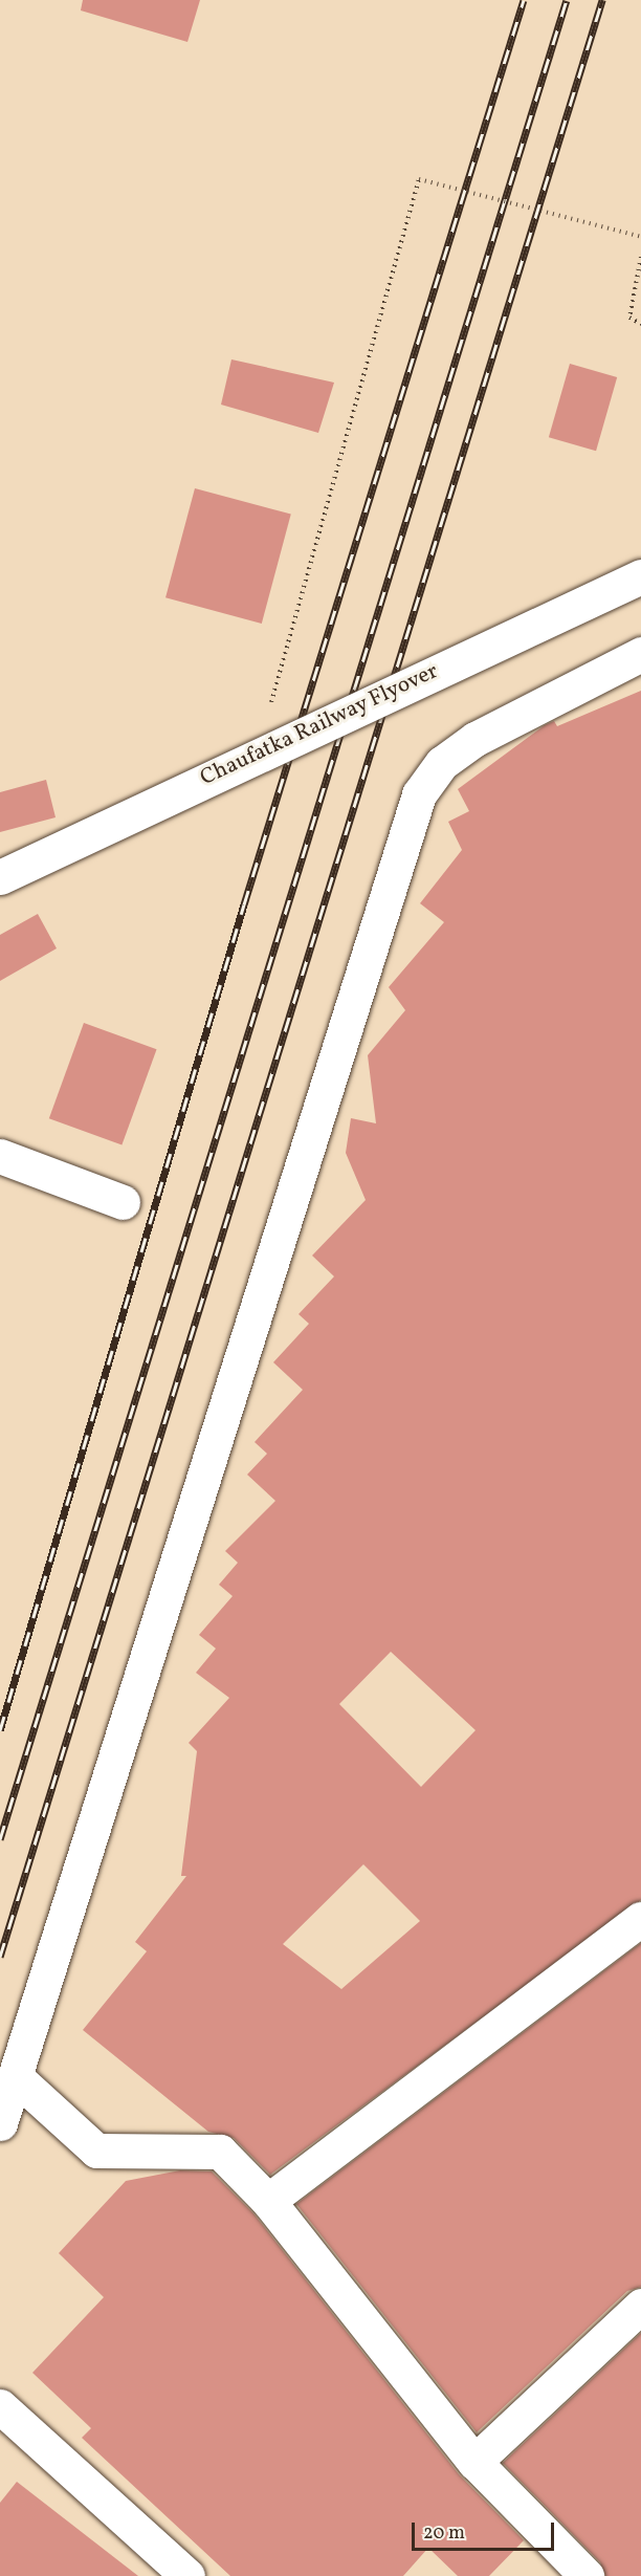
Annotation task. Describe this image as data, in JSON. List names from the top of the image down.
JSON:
{
  "streets": {
    "street": ["Chaufatka Railway Flyover"]
  },
  "scale_bar": "20 m"
}
